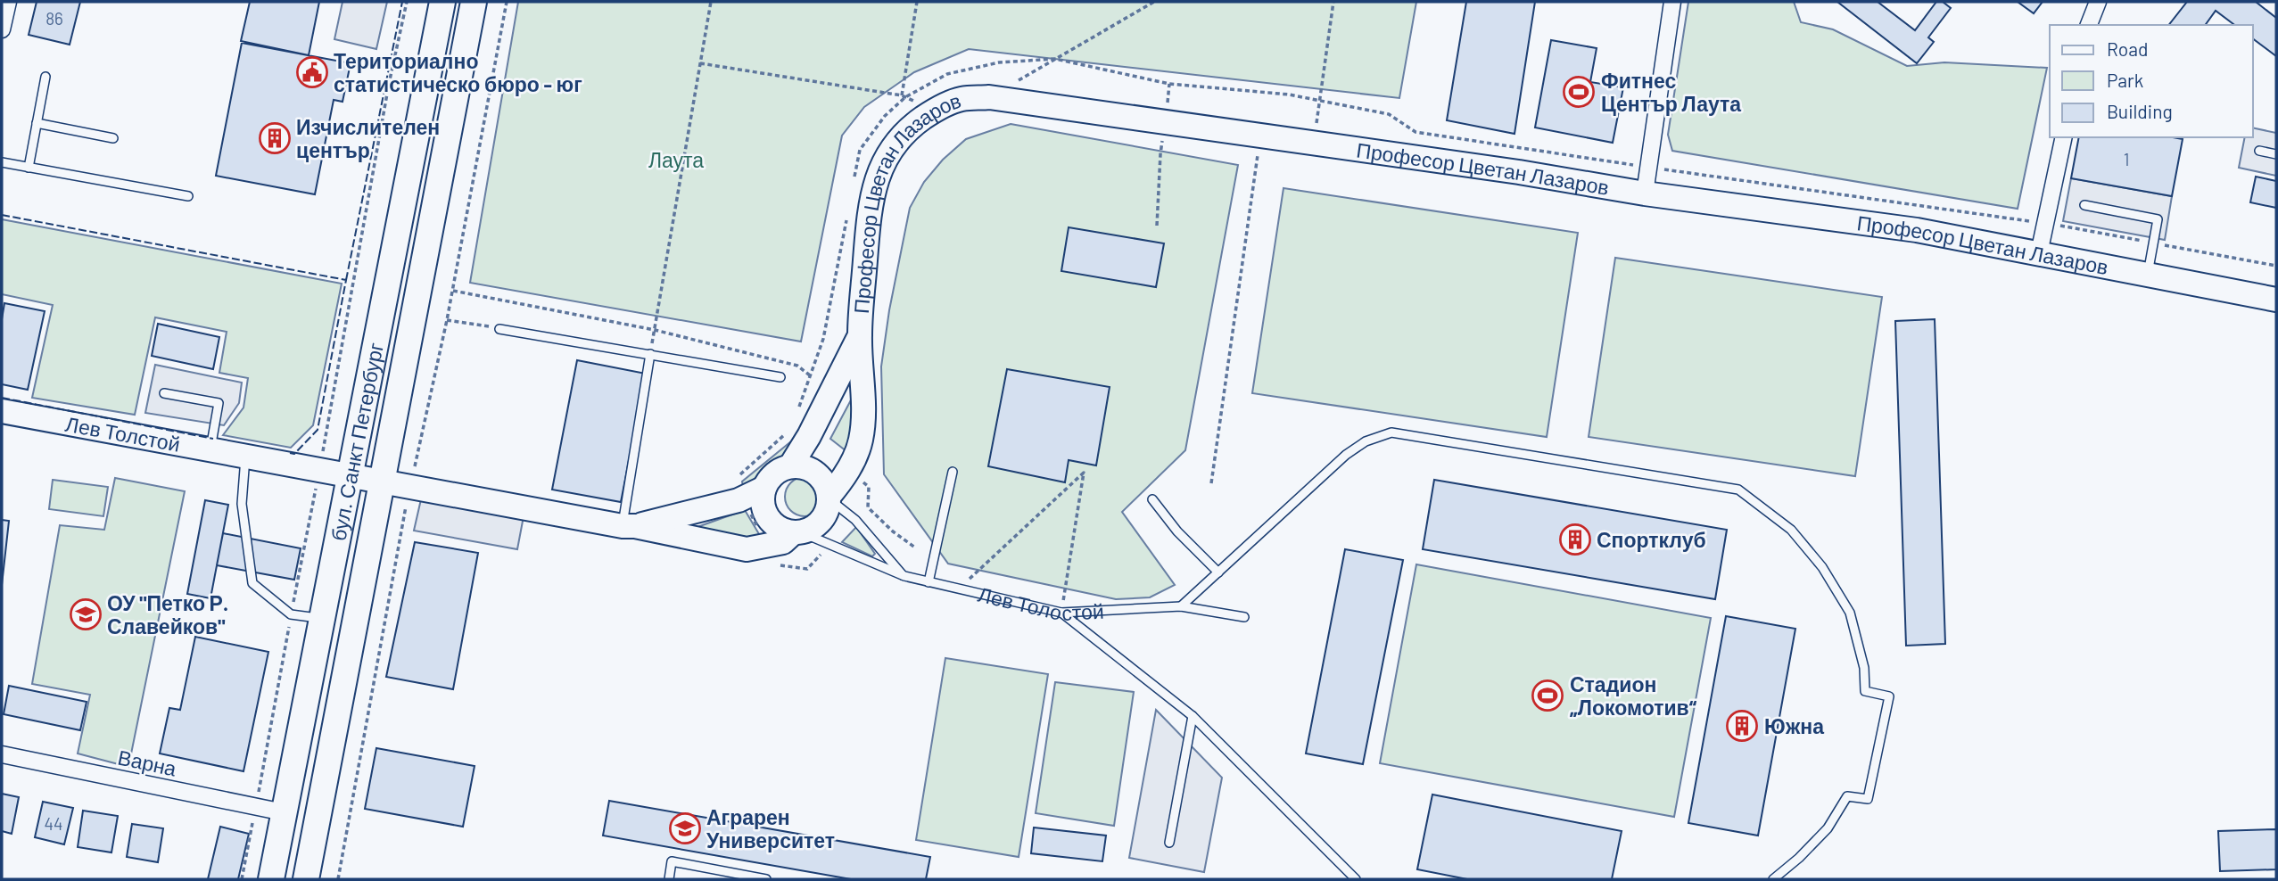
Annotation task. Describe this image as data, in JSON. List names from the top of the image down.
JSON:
{
  "streets": {
    "main road": ["бул. Санкт Петербург"],
    "street": ["Професор Цветан Лазаров", "Лев Толстой", "Варна"],
    "lane": ["Лев Толостой"]
  },
  "crossings": [
    ["Професор Цветан Лазаров", "Лев Толостой"],
    ["бул. Санкт Петербург", "Варна"]
  ],
  "parks": ["Лаута"],
  "places": {
    "public building": ["Териториално статистическо бюро - юг"],
    "sports": ["Фитнес Център Лаута", "Стадион „Локомотив“"],
    "building": ["Изчислителен център", "Спортклуб", "Южна"],
    "school or university": ["ОУ \"Петко Р. Славейков\"", "Аграрен Университет"]
  },
  "house_numbers": ["86", "1", "44"],
  "legend": ["Road", "Park", "Building"]
}
